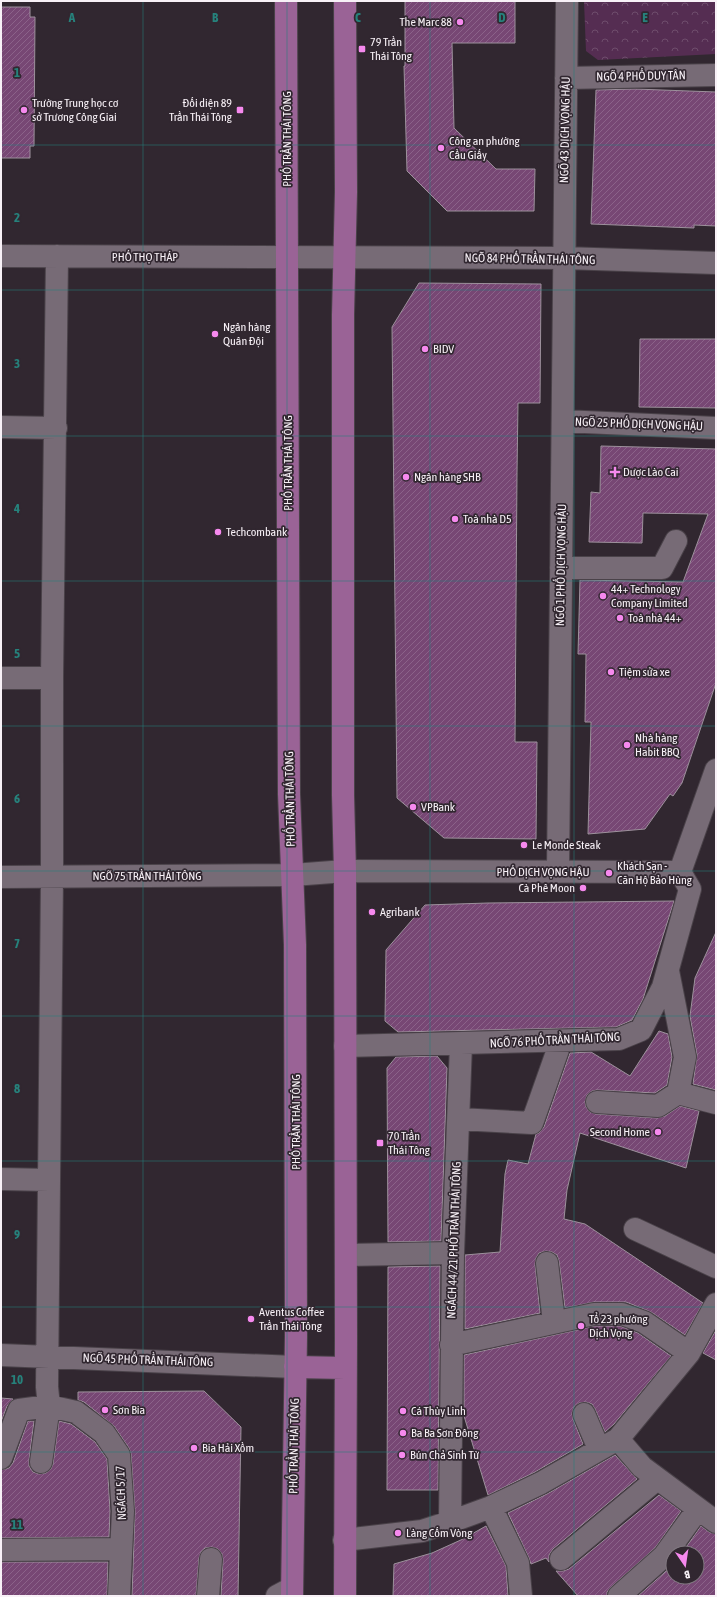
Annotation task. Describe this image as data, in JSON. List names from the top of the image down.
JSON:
{
  "streets": {
    "main road": ["PHỐ TRẦN THÁI TÔNG"],
    "street": [
      "NGÕ 4 PHỐ DUY TÂN",
      "NGÕ 43 DỊCH VỌNG HẬU",
      "PHỐ THỌ THÁP",
      "NGÕ 84 PHỐ TRẦN THÁI TÔNG",
      "NGÕ 25 PHỐ DỊCH VỌNG HẬU",
      "NGÕ 1 PHỐ DỊCH VỌNG HẬU",
      "PHỐ DỊCH VỌNG HẬU",
      "NGÕ 75 TRẦN THÁI TÔNG",
      "NGÕ 76 PHỐ TRẦN THÁI TÔNG",
      "NGÁCH 44/21 PHỐ TRẦN THÁI TÔNG",
      "NGÕ 45 PHỐ TRẦN THÁI TÔNG",
      "NGÁCH 5/17"
    ]
  },
  "crossings": [
    ["NGÕ 4 PHỐ DUY TÂN", "NGÕ 43 DỊCH VỌNG HẬU"],
    ["NGÕ 43 DỊCH VỌNG HẬU", "NGÕ 84 PHỐ TRẦN THÁI TÔNG"],
    ["NGÕ 43 DỊCH VỌNG HẬU", "NGÕ 1 PHỐ DỊCH VỌNG HẬU"],
    ["PHỐ TRẦN THÁI TÔNG", "PHỐ THỌ THÁP"],
    ["PHỐ TRẦN THÁI TÔNG", "PHỐ DỊCH VỌNG HẬU"],
    ["PHỐ TRẦN THÁI TÔNG", "NGÕ 75 TRẦN THÁI TÔNG"],
    ["PHỐ TRẦN THÁI TÔNG", "NGÕ 45 PHỐ TRẦN THÁI TÔNG"],
    ["PHỐ THỌ THÁP", "NGÕ 84 PHỐ TRẦN THÁI TÔNG"],
    ["NGÕ 84 PHỐ TRẦN THÁI TÔNG", "NGÕ 1 PHỐ DỊCH VỌNG HẬU"],
    ["NGÕ 25 PHỐ DỊCH VỌNG HẬU", "NGÕ 1 PHỐ DỊCH VỌNG HẬU"],
    ["NGÕ 1 PHỐ DỊCH VỌNG HẬU", "PHỐ DỊCH VỌNG HẬU"],
    ["PHỐ DỊCH VỌNG HẬU", "NGÕ 75 TRẦN THÁI TÔNG"],
    ["PHỐ DỊCH VỌNG HẬU", "NGÕ 76 PHỐ TRẦN THÁI TÔNG"],
    ["NGÕ 76 PHỐ TRẦN THÁI TÔNG", "NGÁCH 44/21 PHỐ TRẦN THÁI TÔNG"]
  ],
  "places": {
    "other": [
      "The Marc 88",
      "Trường Trung học cơ sở Trương Công Giai",
      "Công an phường Cầu Giấy",
      "Ngân hàng Quân Đội",
      "BIDV",
      "Ngân hàng SHB",
      "Toà nhà D5",
      "Techcombank",
      "44+ Technology Company Limited",
      "Toà nhà 44+",
      "Tiệm sửa xe",
      "Nhà hàng Habit BBQ",
      "VPBank",
      "Le Monde Steak",
      "Khách Sạn - Căn Hộ Bảo Hùng",
      "Cà Phê Moon",
      "Agribank",
      "Second Home",
      "Aventus Coffee Trần Thái Tông",
      "Tổ 23 phường Dịch Vọng",
      "Sơn Bia",
      "Cá Thùy Linh",
      "Ba Ba Sơn Đông",
      "Bia Hải Xồm",
      "Bún Chả Sinh Từ",
      "Làng Cốm Vòng"
    ],
    "transit": ["79 Trần Thái Tông", "Đối diện 89 Trần Thái Tông", "70 Trần Thái Tông"],
    "health": ["Dược Lào Cai"]
  },
  "north": "bottom",
  "grid": {
    "columns": [
      "A",
      "B",
      "C",
      "D",
      "E"
    ],
    "rows": [
      "1",
      "2",
      "3",
      "4",
      "5",
      "6",
      "7",
      "8",
      "9",
      "10",
      "11"
    ]
  }
}
